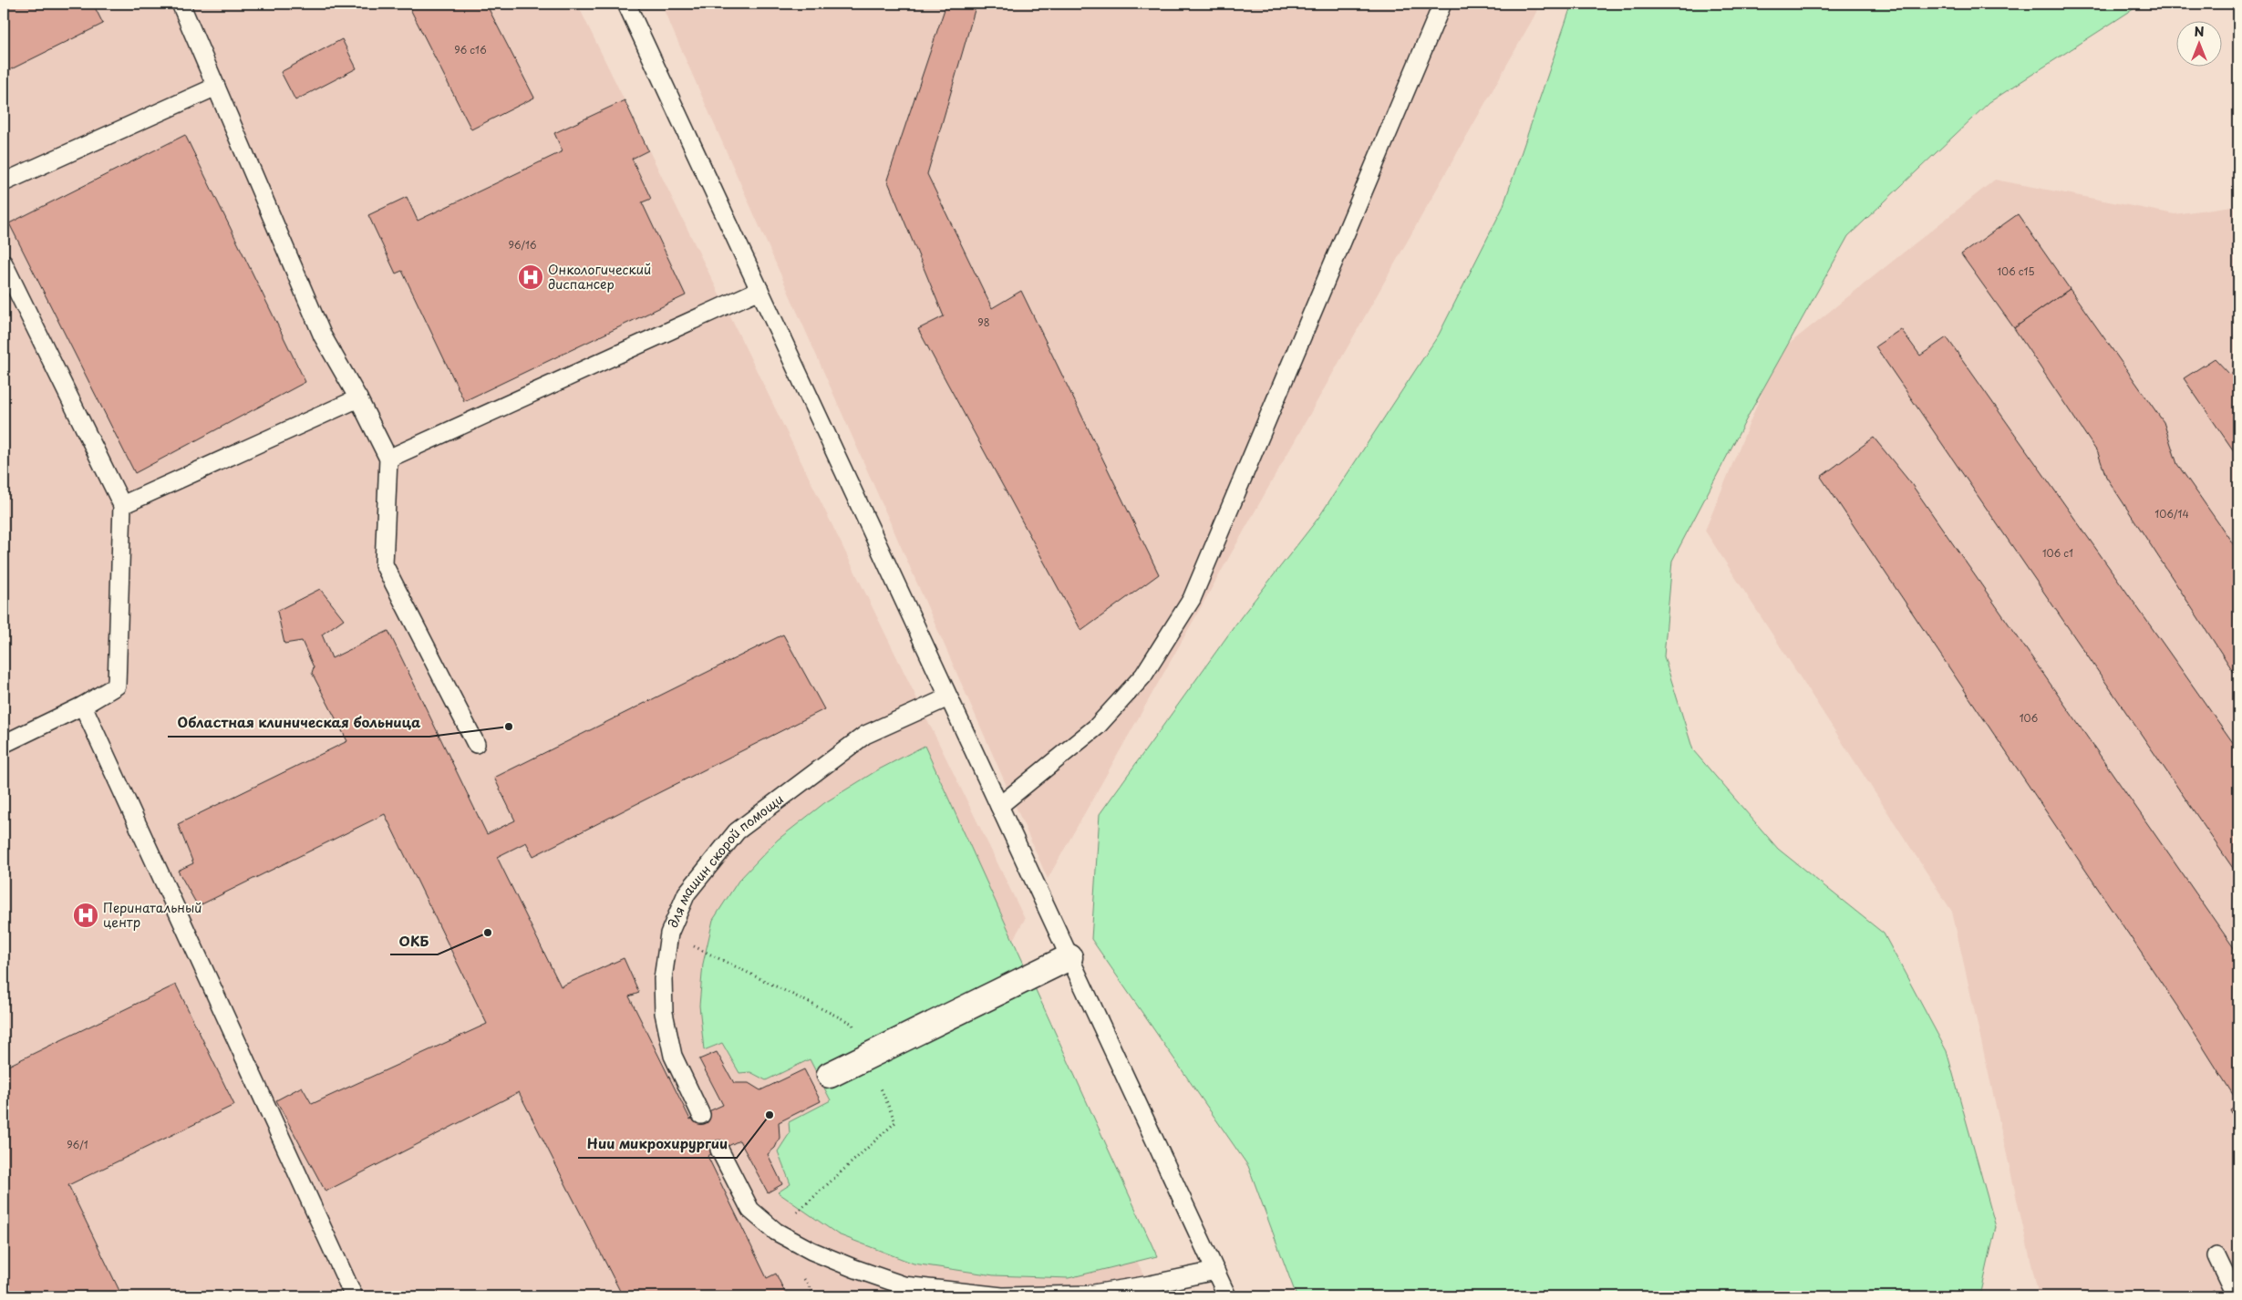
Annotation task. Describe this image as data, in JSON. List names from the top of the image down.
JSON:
{
  "streets": {
    "lane": ["для машин скорой помощи"]
  },
  "places": {
    "hospital": ["Онкологический диспансер", "Перинатальный центр"],
    "other": ["Областная клиническая больница", "ОКБ", "Нии микрохирургии"]
  },
  "house_numbers": [
    "96 с16",
    "96/16",
    "106 с15",
    "98",
    "106/14",
    "106 с1",
    "106",
    "96/1"
  ],
  "north": "top"
}
